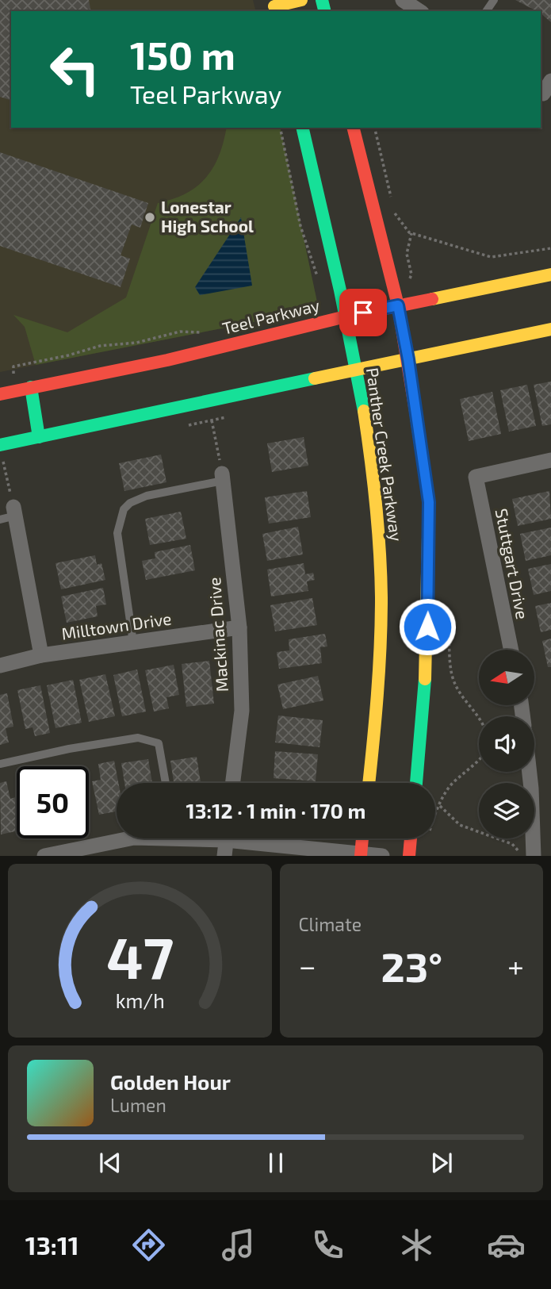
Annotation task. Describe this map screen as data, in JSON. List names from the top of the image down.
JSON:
{
  "streets": {
    "main road": ["Teel Parkway", "Panther Creek Parkway"],
    "street": ["Stuttgart Drive", "Milltown Drive", "Mackinac Drive"]
  },
  "crossings": [
    ["Teel Parkway", "Panther Creek Parkway"],
    ["Milltown Drive", "Mackinac Drive"]
  ],
  "places": ["Lonestar High School"],
  "north": "left",
  "page": {
    "turn": ["150 m", "Teel Parkway"],
    "limit": "50",
    "trip": "13:12 · 1 min · 170 m",
    "tile": "Climate",
    "heat": ["−", "23°", "+"],
    "song": ["Golden Hour", "Lumen"],
    "tabs": "13:11",
    "gauge": ["47", "km/h"]
  }
}
